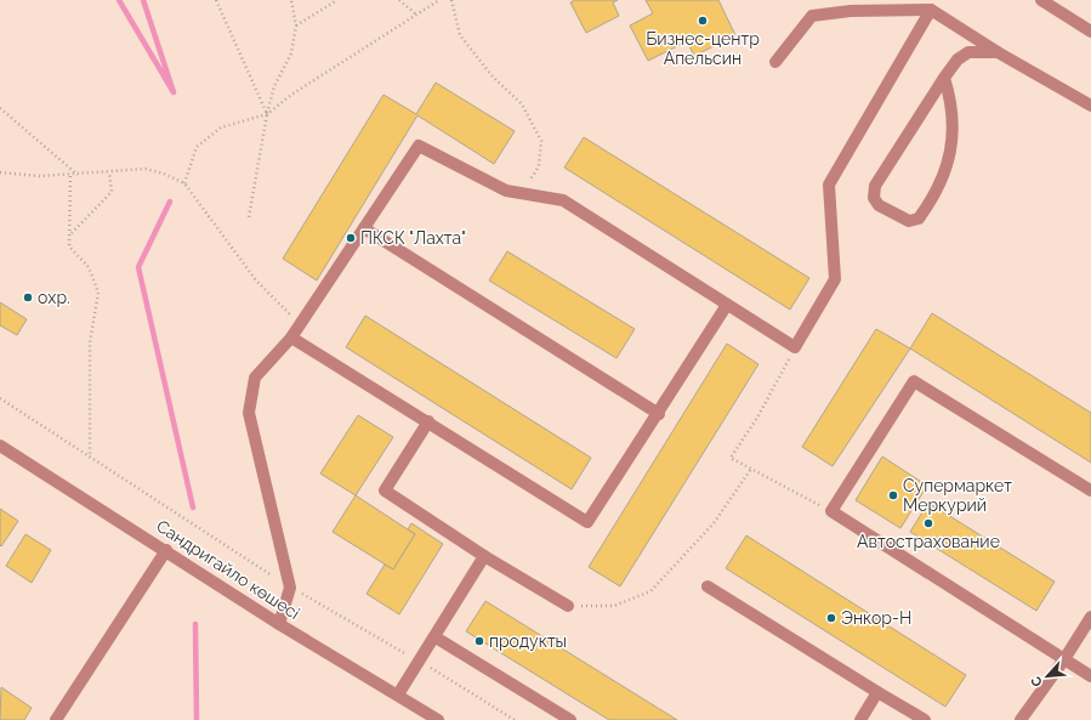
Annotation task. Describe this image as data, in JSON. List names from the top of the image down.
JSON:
{
  "streets": {
    "street": ["Сандригайло көшесі"]
  },
  "places": [
    "Бизнес-центр Апельсин",
    "ПКСК \"Лахта\"",
    "охр.",
    "Супермаркет Меркурий",
    "Автострахование",
    "Энкор-Н",
    "продукты"
  ],
  "north": "bottom left"
}
